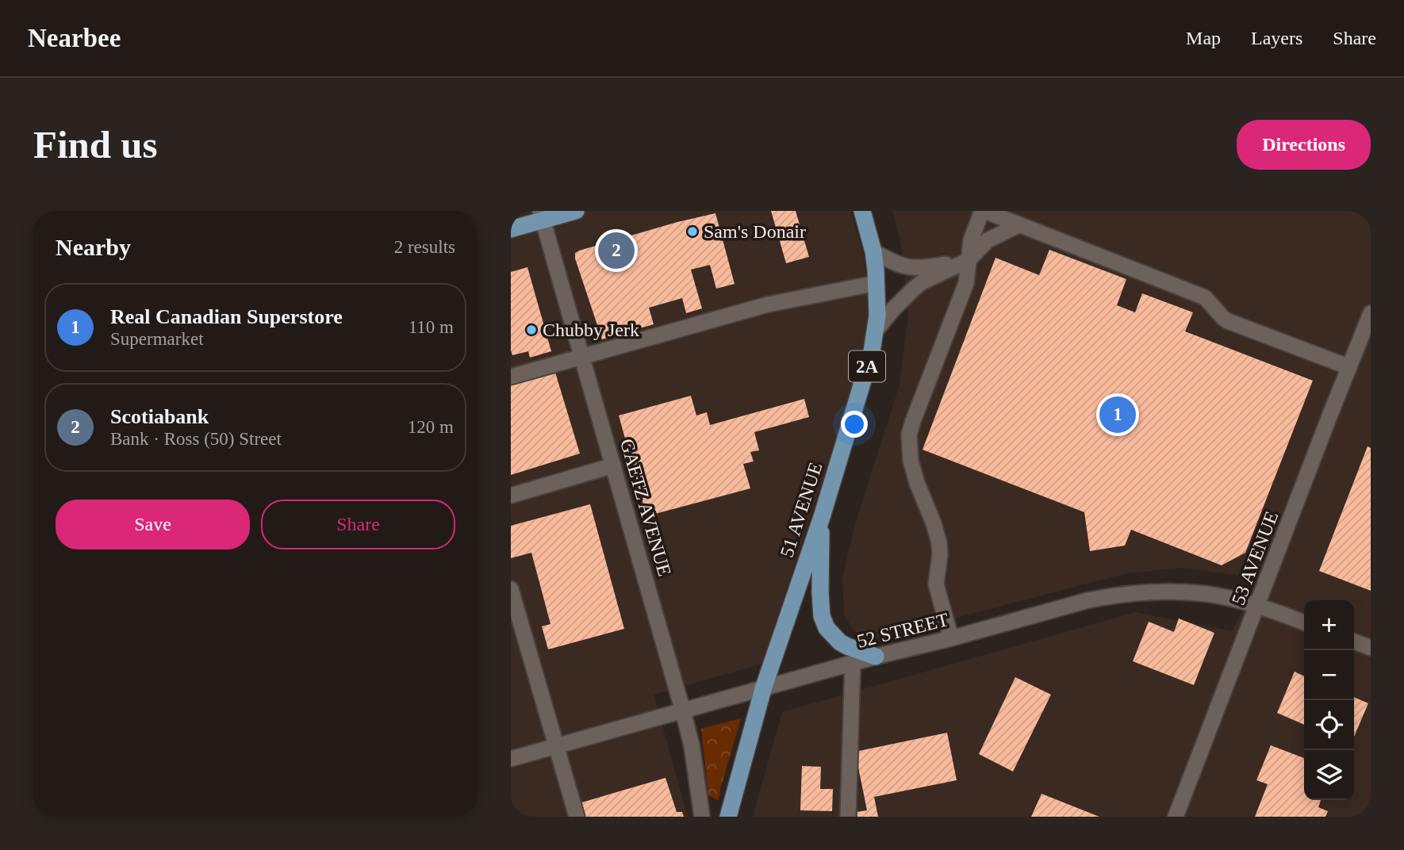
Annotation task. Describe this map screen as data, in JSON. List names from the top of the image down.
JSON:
{
  "streets": {
    "main road": ["2A", "51 AVENUE"],
    "street": ["GAETZ AVENUE", "53 AVENUE", "52 STREET"]
  },
  "crossings": [
    ["GAETZ AVENUE", "52 STREET"],
    ["51 AVENUE", "52 STREET"],
    ["53 AVENUE", "52 STREET"]
  ],
  "places": ["Sam's Donair", "Chubby Jerk"],
  "page": {
    "header": "Nearbee",
    "nav": ["Map", "Layers", "Share"],
    "buttons": [
      "Directions",
      ["Save", "Share"]
    ],
    "title": "Find us",
    "heading": ["Nearby", "2 results"],
    "pins": ["2", "1"],
    "list": [
      {
        "mark": "1",
        "name": "Real Canadian Superstore",
        "note": "Supermarket",
        "value": "110 m"
      },
      {
        "mark": "2",
        "name": "Scotiabank",
        "note": "Bank · Ross (50) Street",
        "value": "120 m"
      }
    ],
    "map_buttons": ["+", "−"]
  }
}
